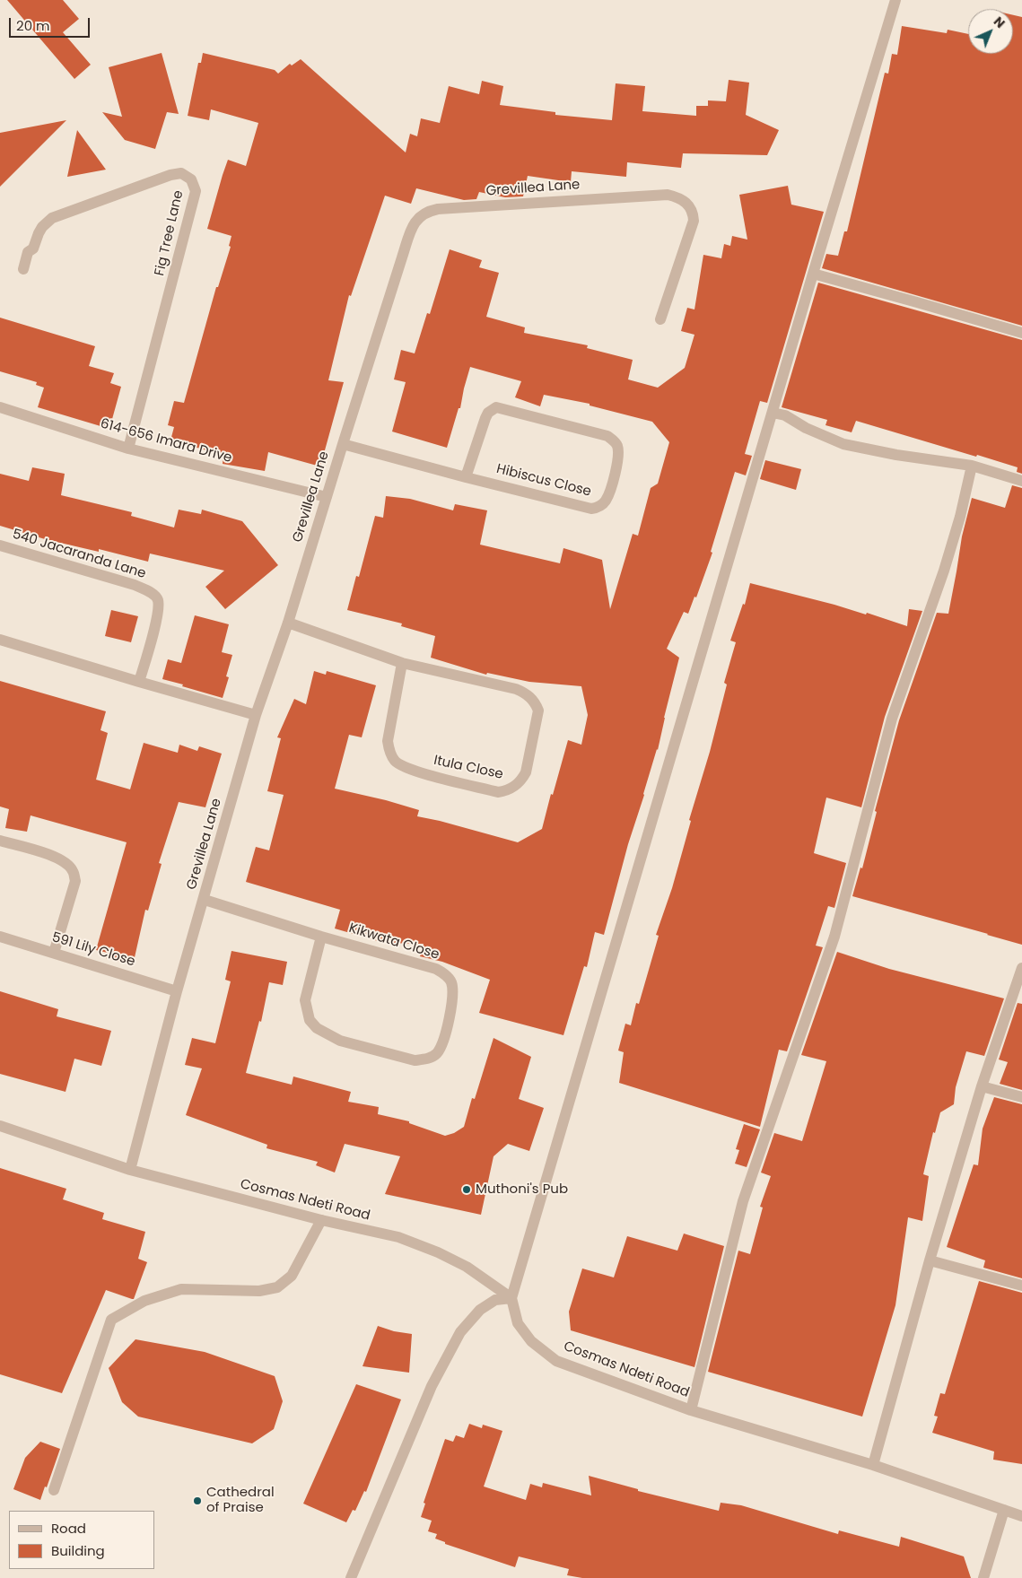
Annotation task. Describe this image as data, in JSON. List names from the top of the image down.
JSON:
{
  "streets": {
    "street": [
      "Grevillea Lane",
      "Fig Tree Lane",
      "614-656 Imara Drive",
      "Hibiscus Close",
      "540 Jacaranda Lane",
      "Itula Close",
      "Kikwata Close",
      "591 Lily Close",
      "Cosmas Ndeti Road"
    ]
  },
  "crossings": [
    ["Grevillea Lane", "614-656 Imara Drive"],
    ["Grevillea Lane", "Itula Close"],
    ["Grevillea Lane", "591 Lily Close"],
    ["Grevillea Lane", "Cosmas Ndeti Road"],
    ["Fig Tree Lane", "614-656 Imara Drive"]
  ],
  "places": ["Muthoni's Pub", "Cathedral of Praise"],
  "legend": ["Road", "Building"],
  "scale_bar": "20 m",
  "north": "top right"
}
